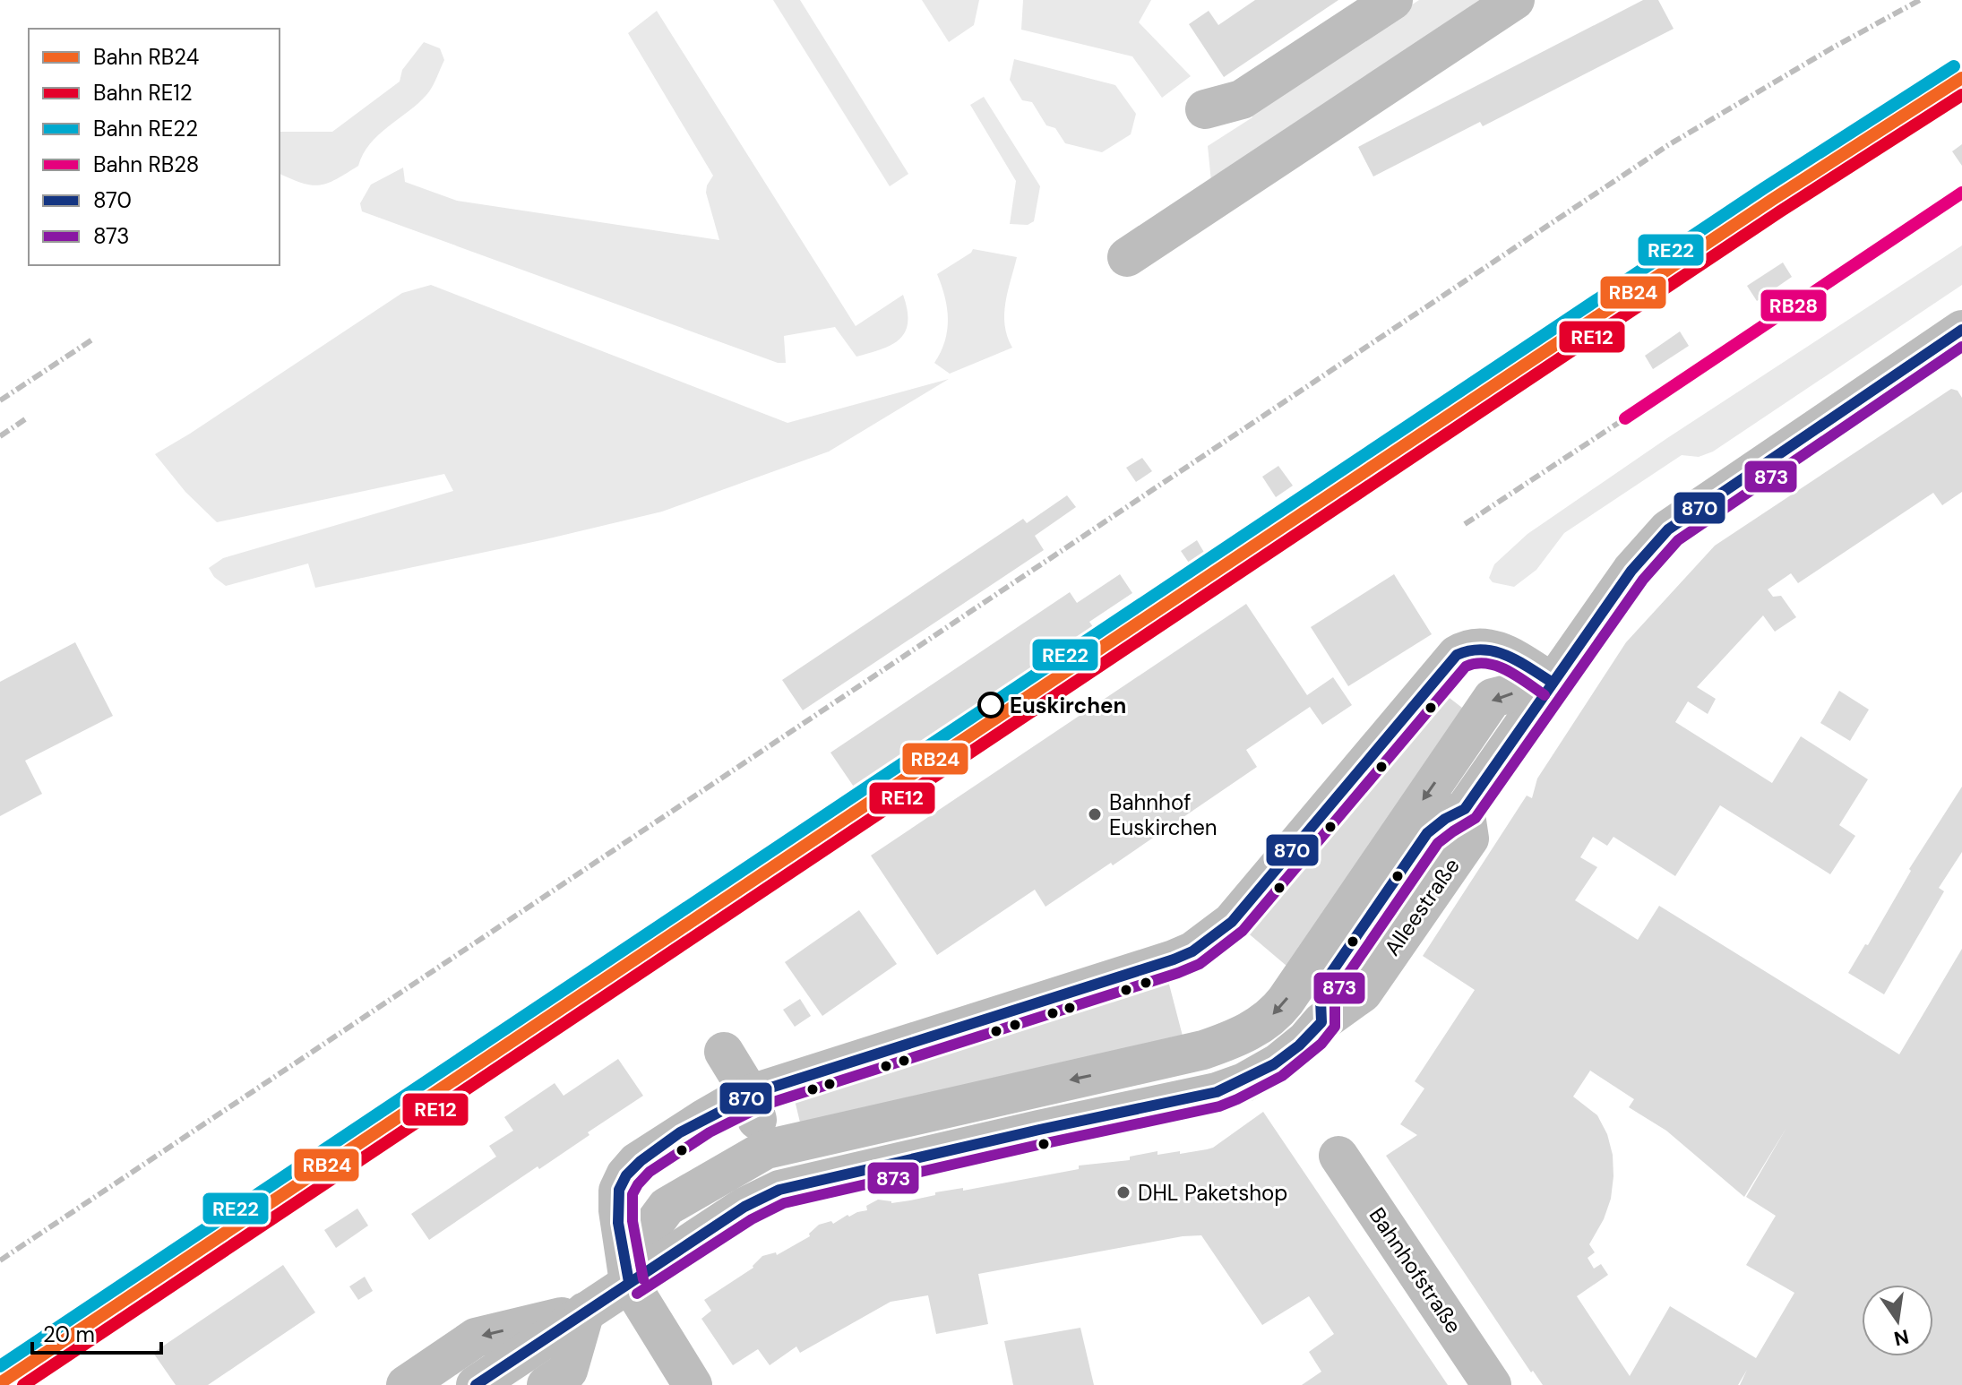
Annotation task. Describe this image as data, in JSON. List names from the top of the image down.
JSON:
{
  "streets": {
    "street": ["Alleestraße", "Bahnhofstraße"]
  },
  "places": ["Euskirchen", "Bahnhof Euskirchen", "DHL Paketshop"],
  "lines": [
    "rail line RE22",
    "rail line RB24",
    "rail line RE12",
    "rail line RB28",
    "transit line 870",
    "transit line 873"
  ],
  "legend": [
    "Bahn RB24",
    "Bahn RE12",
    "Bahn RE22",
    "Bahn RB28",
    "870",
    "873"
  ],
  "scale_bar": "20 m",
  "north": "bottom"
}
